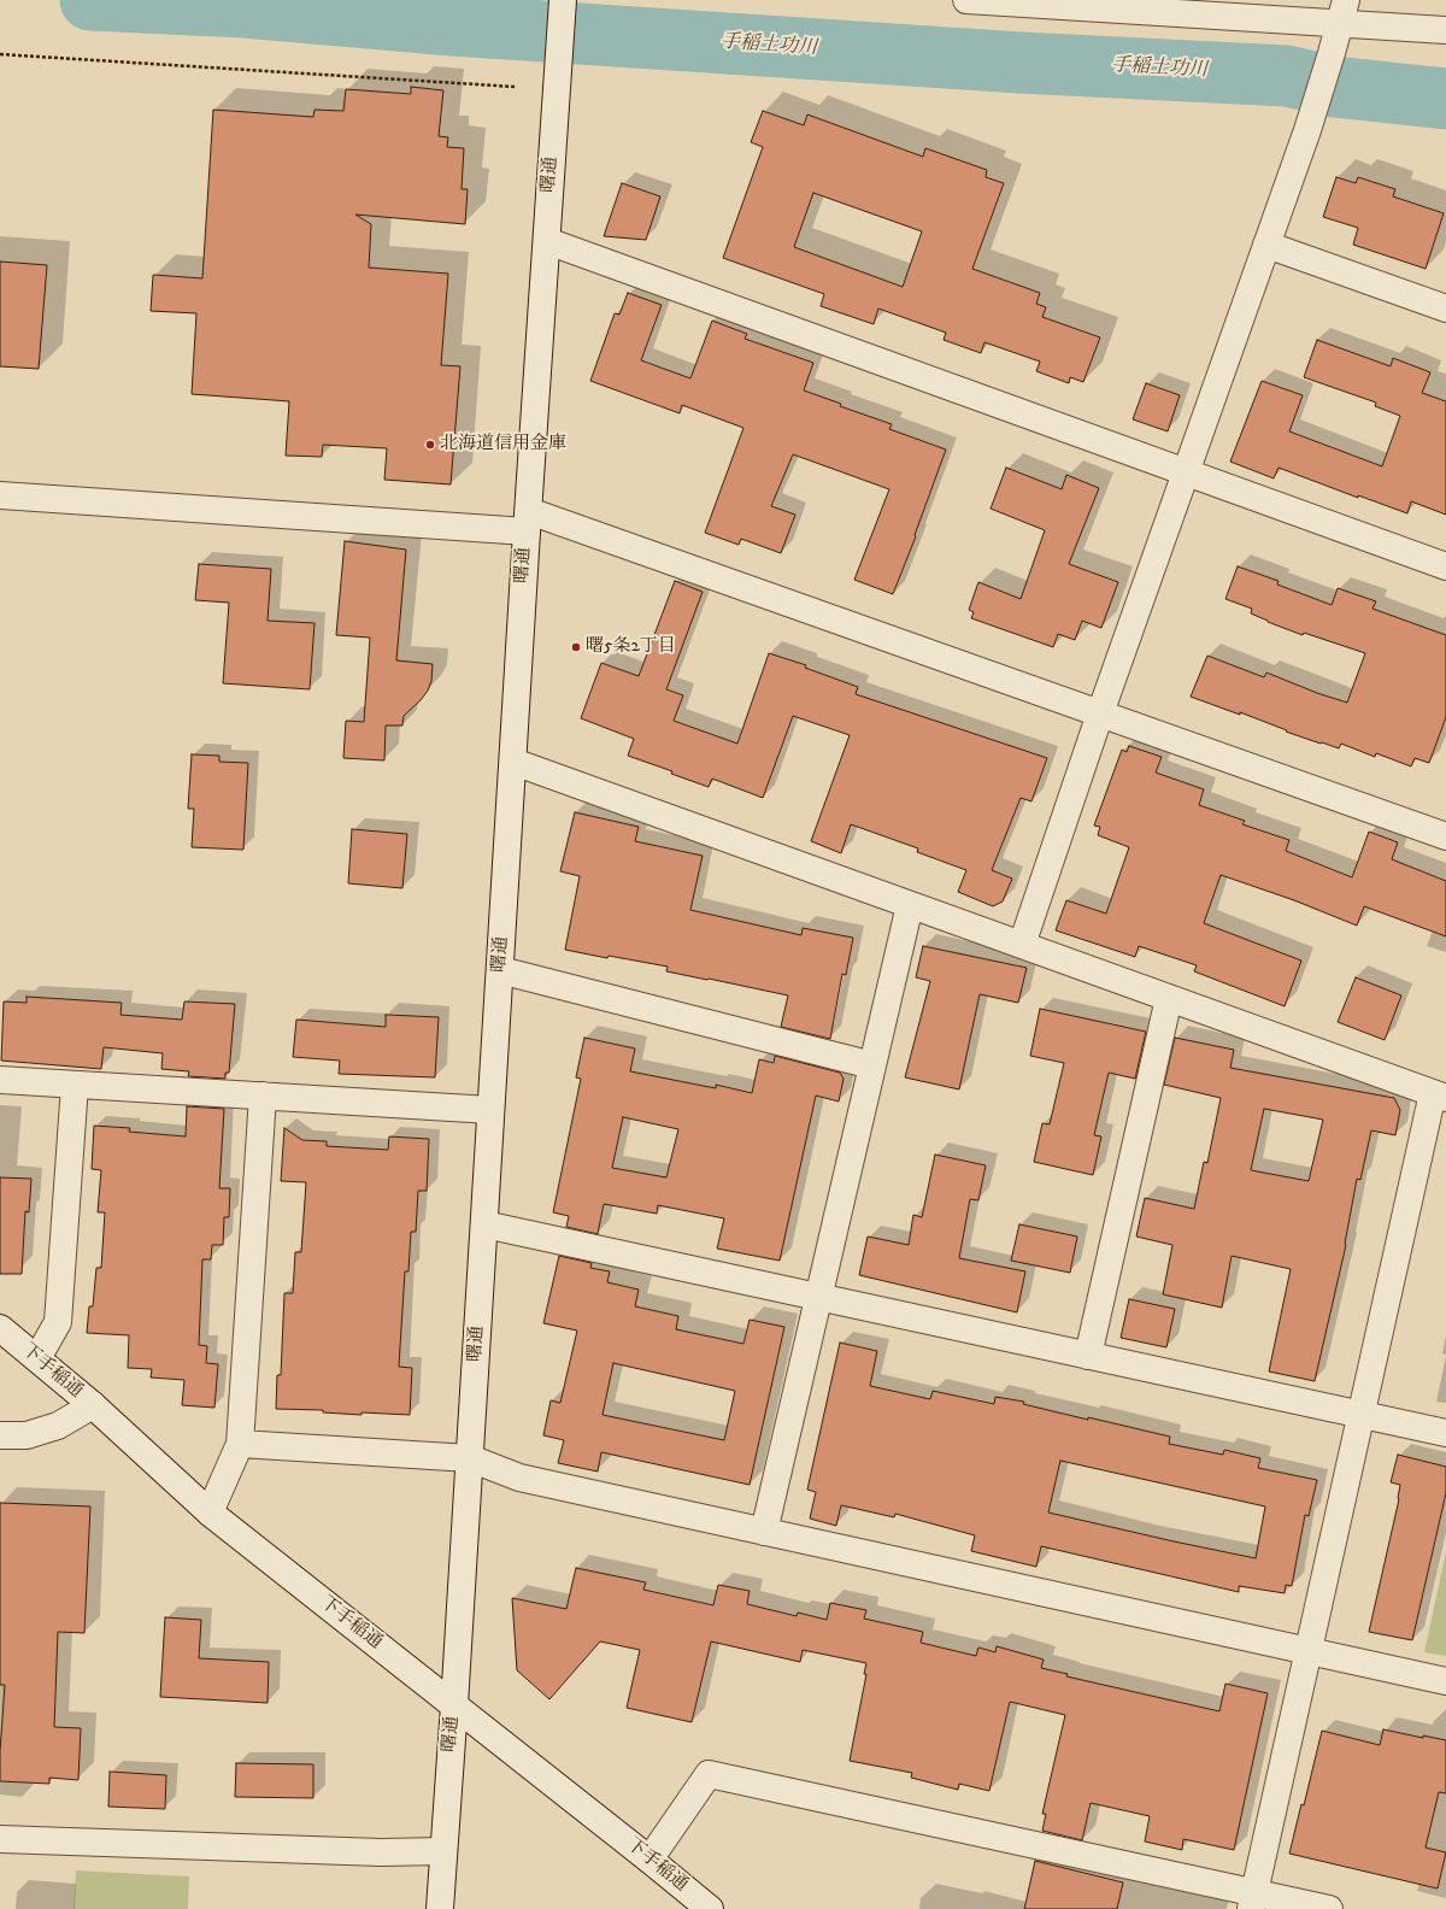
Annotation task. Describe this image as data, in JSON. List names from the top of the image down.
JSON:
{
  "streets": {
    "street": ["曙通", "下手稲通"]
  },
  "crossings": [
    ["曙通", "下手稲通"]
  ],
  "water": ["手稲土功川"],
  "places": ["北海道信用金庫", "曙5条2丁目"]
}
